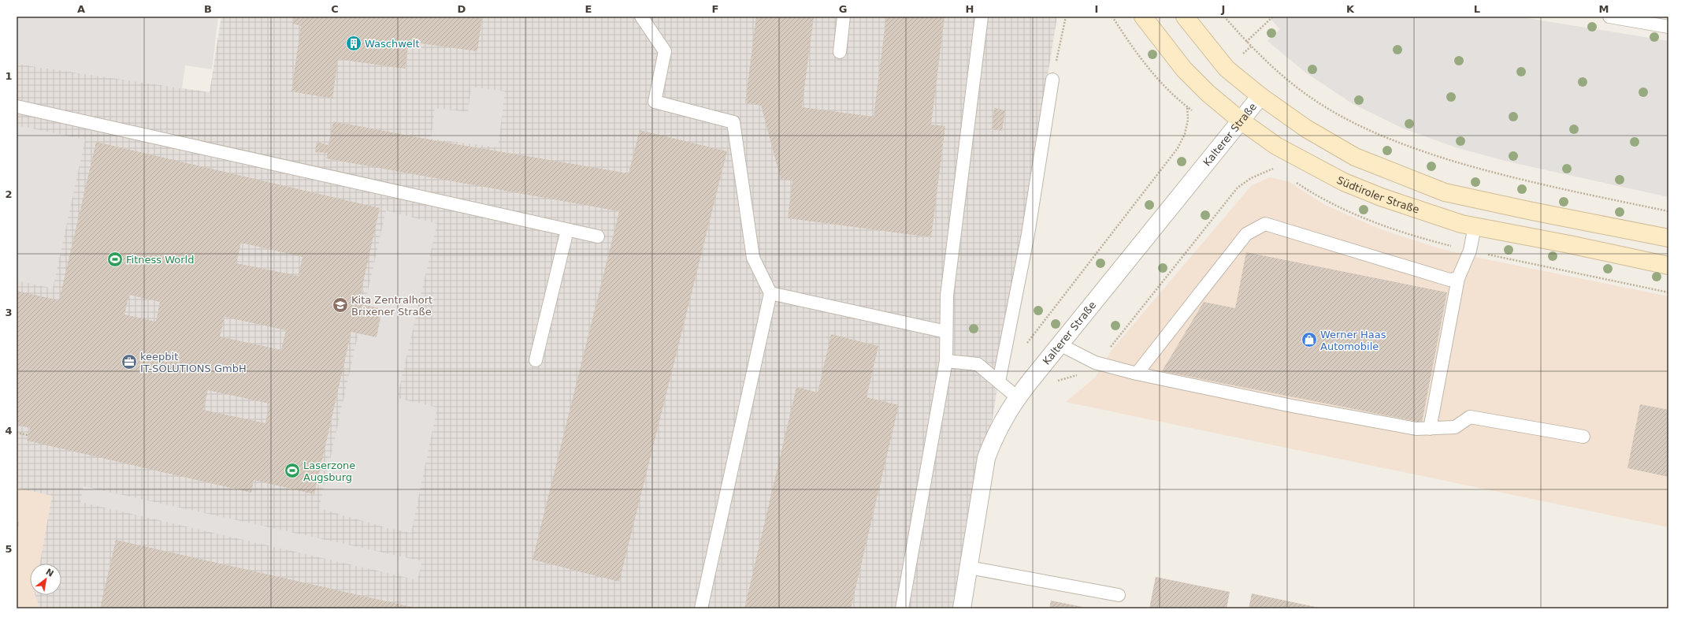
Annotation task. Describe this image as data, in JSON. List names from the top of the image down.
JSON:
{
  "streets": {
    "main road": ["Südtiroler Straße"],
    "street": ["Kalterer Straße"]
  },
  "crossings": [
    ["Kalterer Straße", "Südtiroler Straße"]
  ],
  "places": {
    "building": ["Waschwelt"],
    "sports": ["Fitness World", "Laserzone Augsburg"],
    "school or university": ["Kita Zentralhort Brixener Straße"],
    "shop": ["Werner Haas Automobile"],
    "office": ["keepbit IT-SOLUTIONS GmbH"]
  },
  "north": "top right",
  "grid": {
    "columns": [
      "A",
      "B",
      "C",
      "D",
      "E",
      "F",
      "G",
      "H",
      "I",
      "J",
      "K",
      "L",
      "M"
    ],
    "rows": [
      "1",
      "2",
      "3",
      "4",
      "5"
    ]
  }
}
